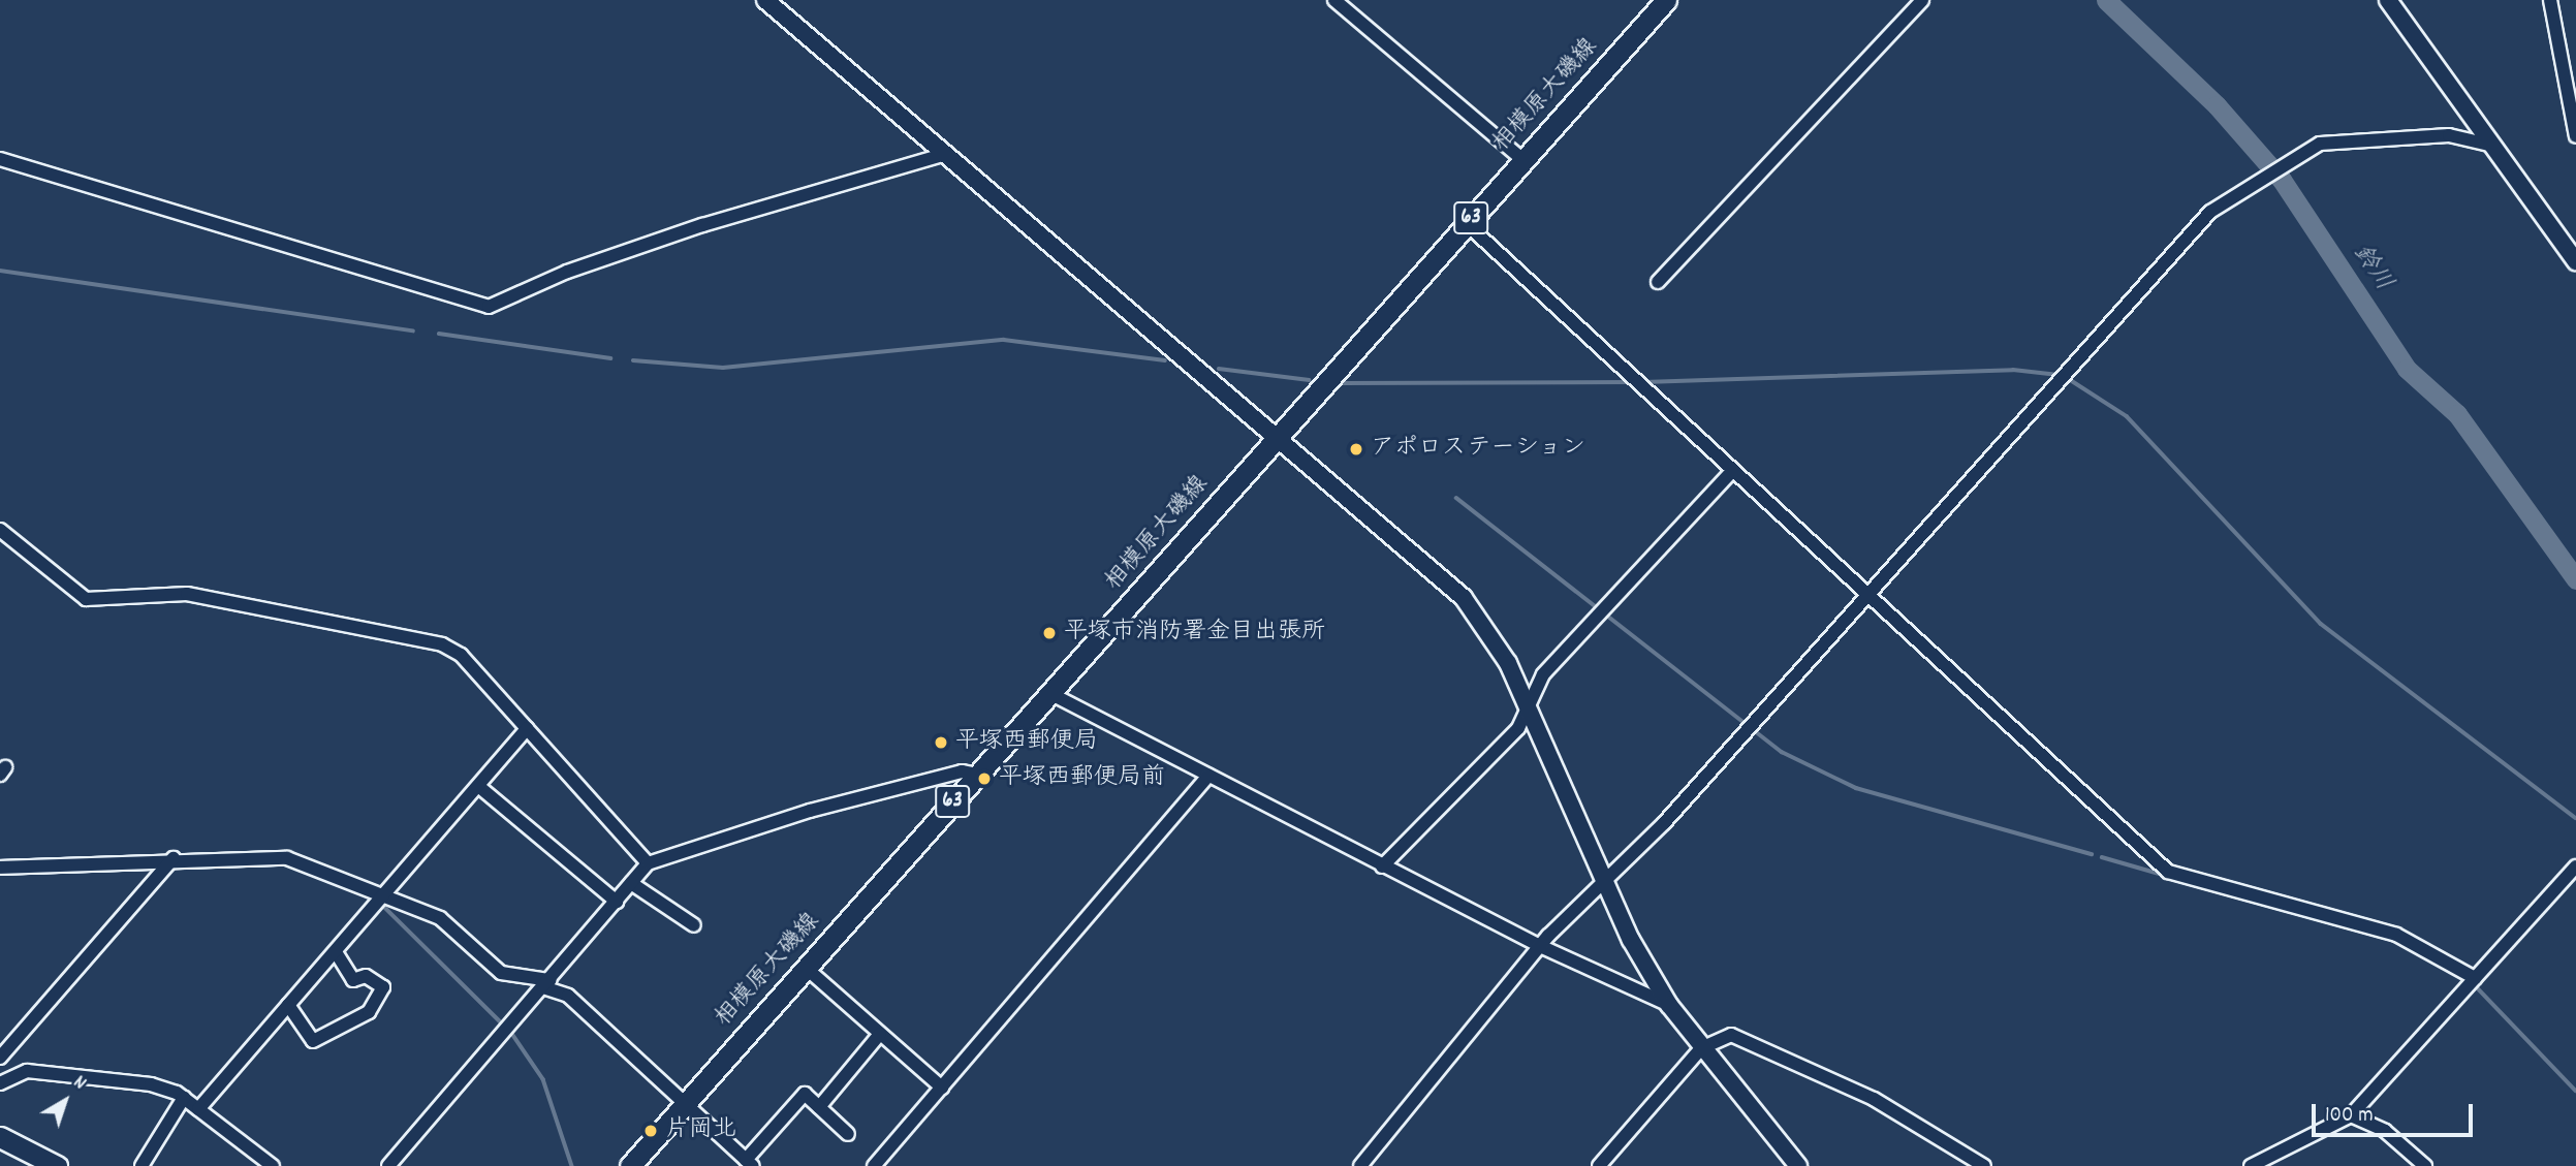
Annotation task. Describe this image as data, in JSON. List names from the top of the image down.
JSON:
{
  "streets": {
    "main road": ["相模原大磯線", "63"]
  },
  "water": ["鈴川"],
  "places": [
    "アポロステーション",
    "平塚市消防署金目出張所",
    "平塚西郵便局",
    "平塚西郵便局前",
    "片岡北"
  ],
  "scale_bar": "100 m",
  "north": "top right"
}
